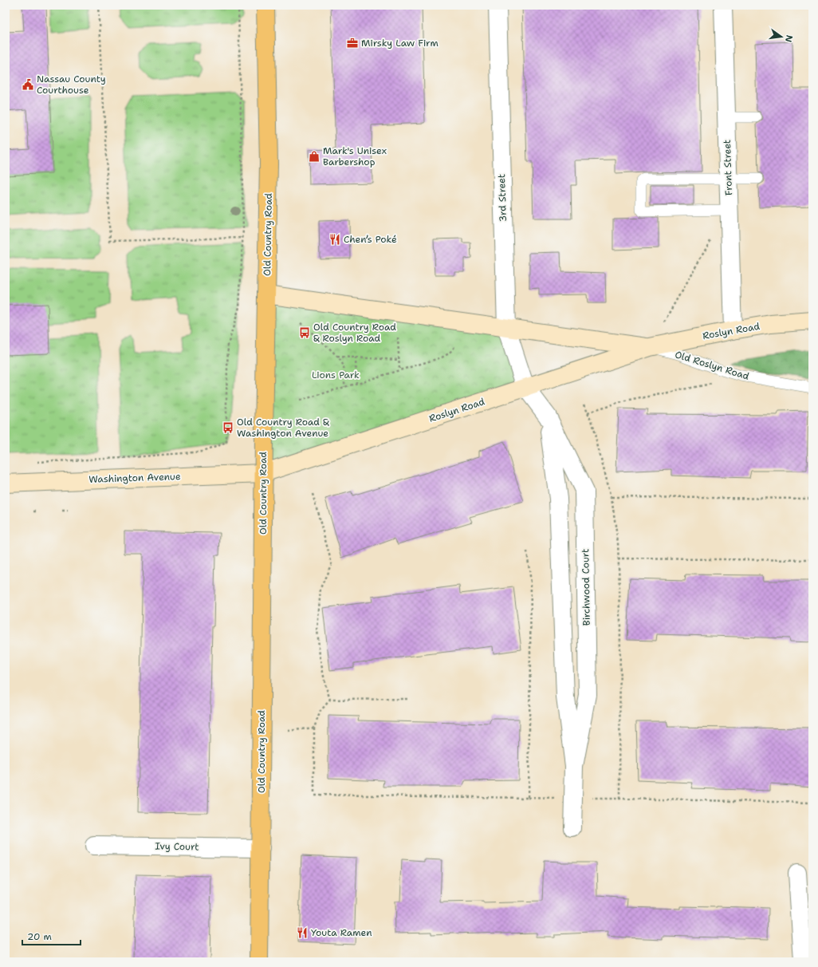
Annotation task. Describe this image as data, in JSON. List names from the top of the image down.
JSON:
{
  "streets": {
    "main road": ["Old Country Road", "Roslyn Road", "Washington Avenue"],
    "street": [
      "Front Street",
      "3rd Street",
      "Birchwood Court",
      "Ivy Court"
    ],
    "lane": ["Old Roslyn Road"]
  },
  "crossings": [
    ["Front Street", "Roslyn Road"],
    ["3rd Street", "Roslyn Road"],
    ["3rd Street", "Birchwood Court"],
    ["Old Country Road", "Roslyn Road"],
    ["Old Country Road", "Washington Avenue"],
    ["Old Country Road", "Ivy Court"],
    ["Roslyn Road", "Old Roslyn Road"],
    ["Roslyn Road", "Washington Avenue"],
    ["Roslyn Road", "Birchwood Court"]
  ],
  "parks": ["Lions Park"],
  "places": {
    "office": ["Mirsky Law Firm"],
    "public building": ["Nassau County Courthouse"],
    "shop": ["Mark's Unisex Barbershop"],
    "restaurant": ["Chen’s Poké", "Youta Ramen"],
    "bus stop": ["Old Country Road & Roslyn Road", "Old Country Road & Washington Avenue"]
  },
  "scale_bar": "20 m",
  "north": "right"
}
